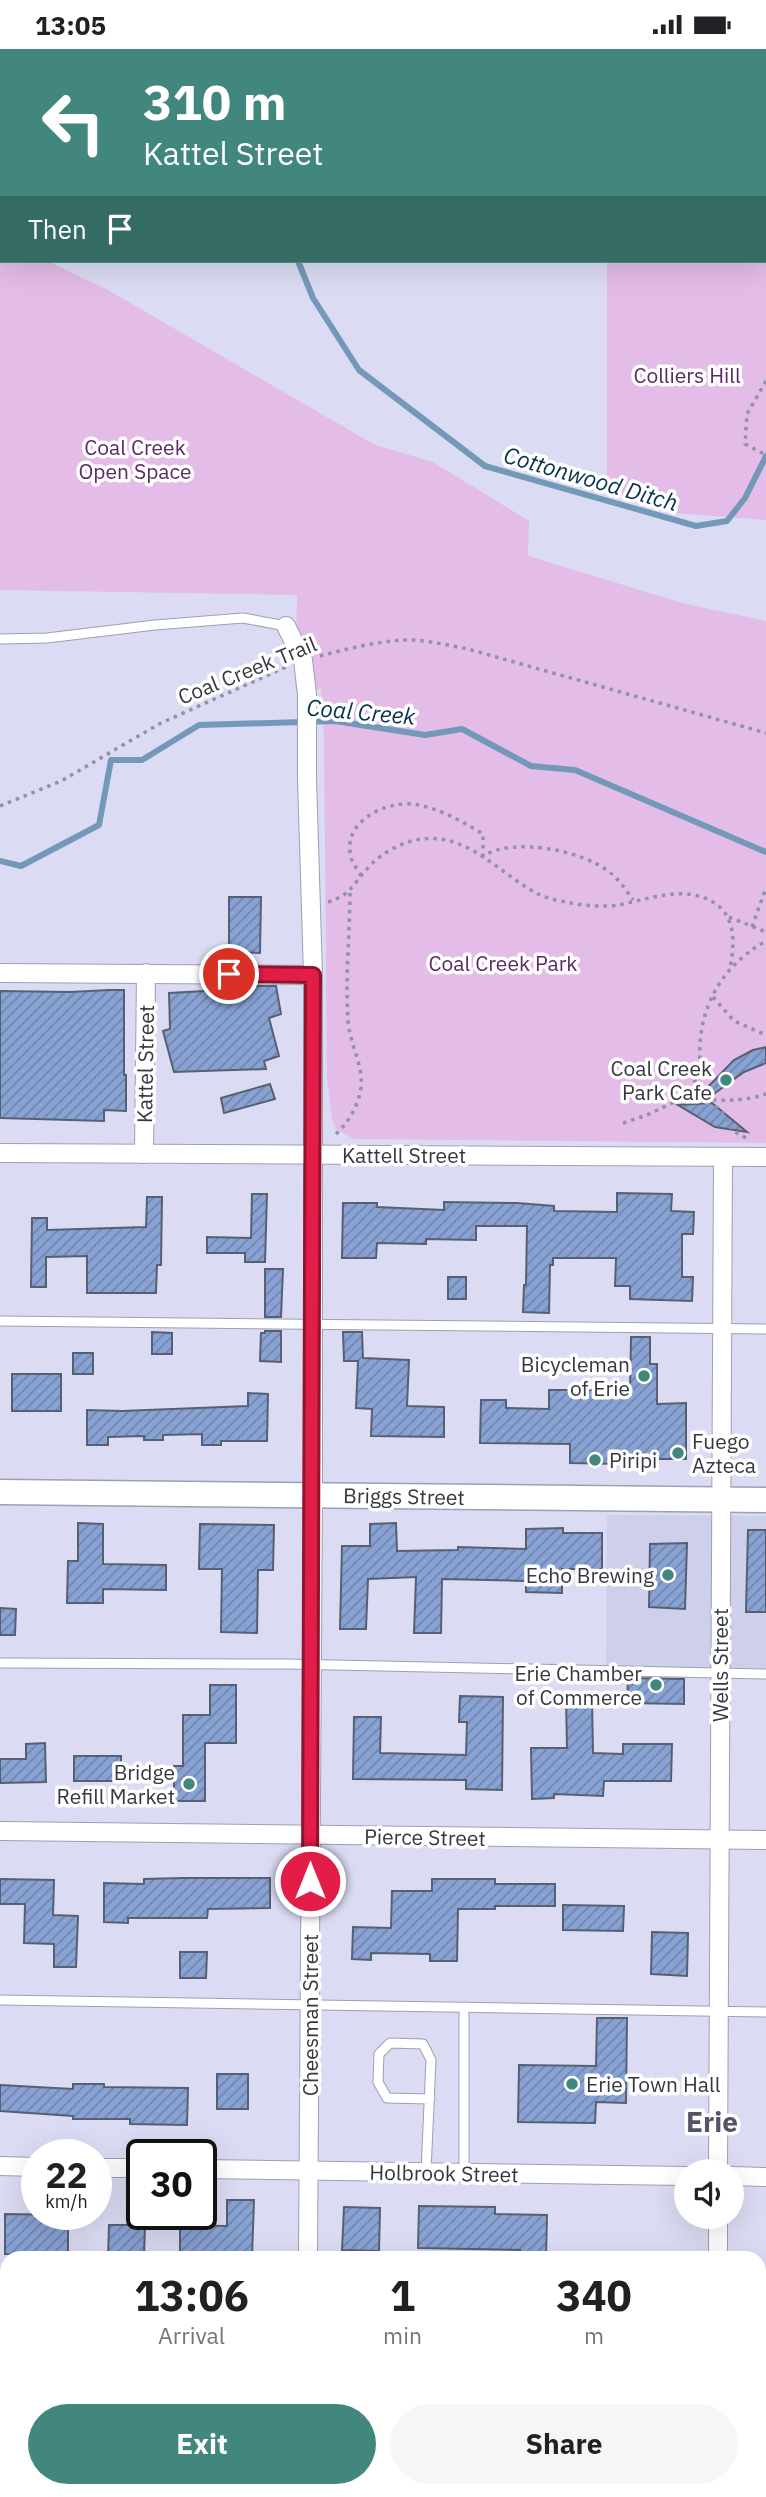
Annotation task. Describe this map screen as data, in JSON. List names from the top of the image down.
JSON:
{
  "streets": {
    "street": [
      "Kattel Street",
      "Kattell Street",
      "Briggs Street",
      "Wells Street",
      "Pierce Street",
      "Cheesman Street",
      "Holbrook Street"
    ],
    "path": ["Coal Creek Trail"]
  },
  "crossings": [
    ["Coal Creek Trail", "Cheesman Street"],
    ["Kattel Street", "Kattell Street"],
    ["Kattel Street", "Cheesman Street"],
    ["Kattell Street", "Wells Street"],
    ["Kattell Street", "Cheesman Street"],
    ["Briggs Street", "Wells Street"],
    ["Briggs Street", "Cheesman Street"],
    ["Wells Street", "Pierce Street"],
    ["Pierce Street", "Cheesman Street"],
    ["Cheesman Street", "Holbrook Street"]
  ],
  "districts": ["Erie"],
  "water": ["Cottonwood Ditch", "Coal Creek"],
  "parks": ["Colliers Hill", "Coal Creek Open Space", "Coal Creek Park"],
  "places": [
    "Coal Creek Park Cafe",
    "Bicycleman of Erie",
    "Fuego Azteca",
    "Piripi",
    "Echo Brewing",
    "Erie Chamber of Commerce",
    "Bridge Refill Market",
    "Erie Town Hall"
  ],
  "page": {
    "status": "13:05",
    "turn": ["310 m", "Kattel Street"],
    "then": "Then",
    "speed": "22 km/h",
    "limit": "30",
    "eta": [
      "13:06",
      "Arrival",
      "1",
      "min",
      "340",
      "m"
    ],
    "buttons": ["Exit", "Share"]
  }
}
